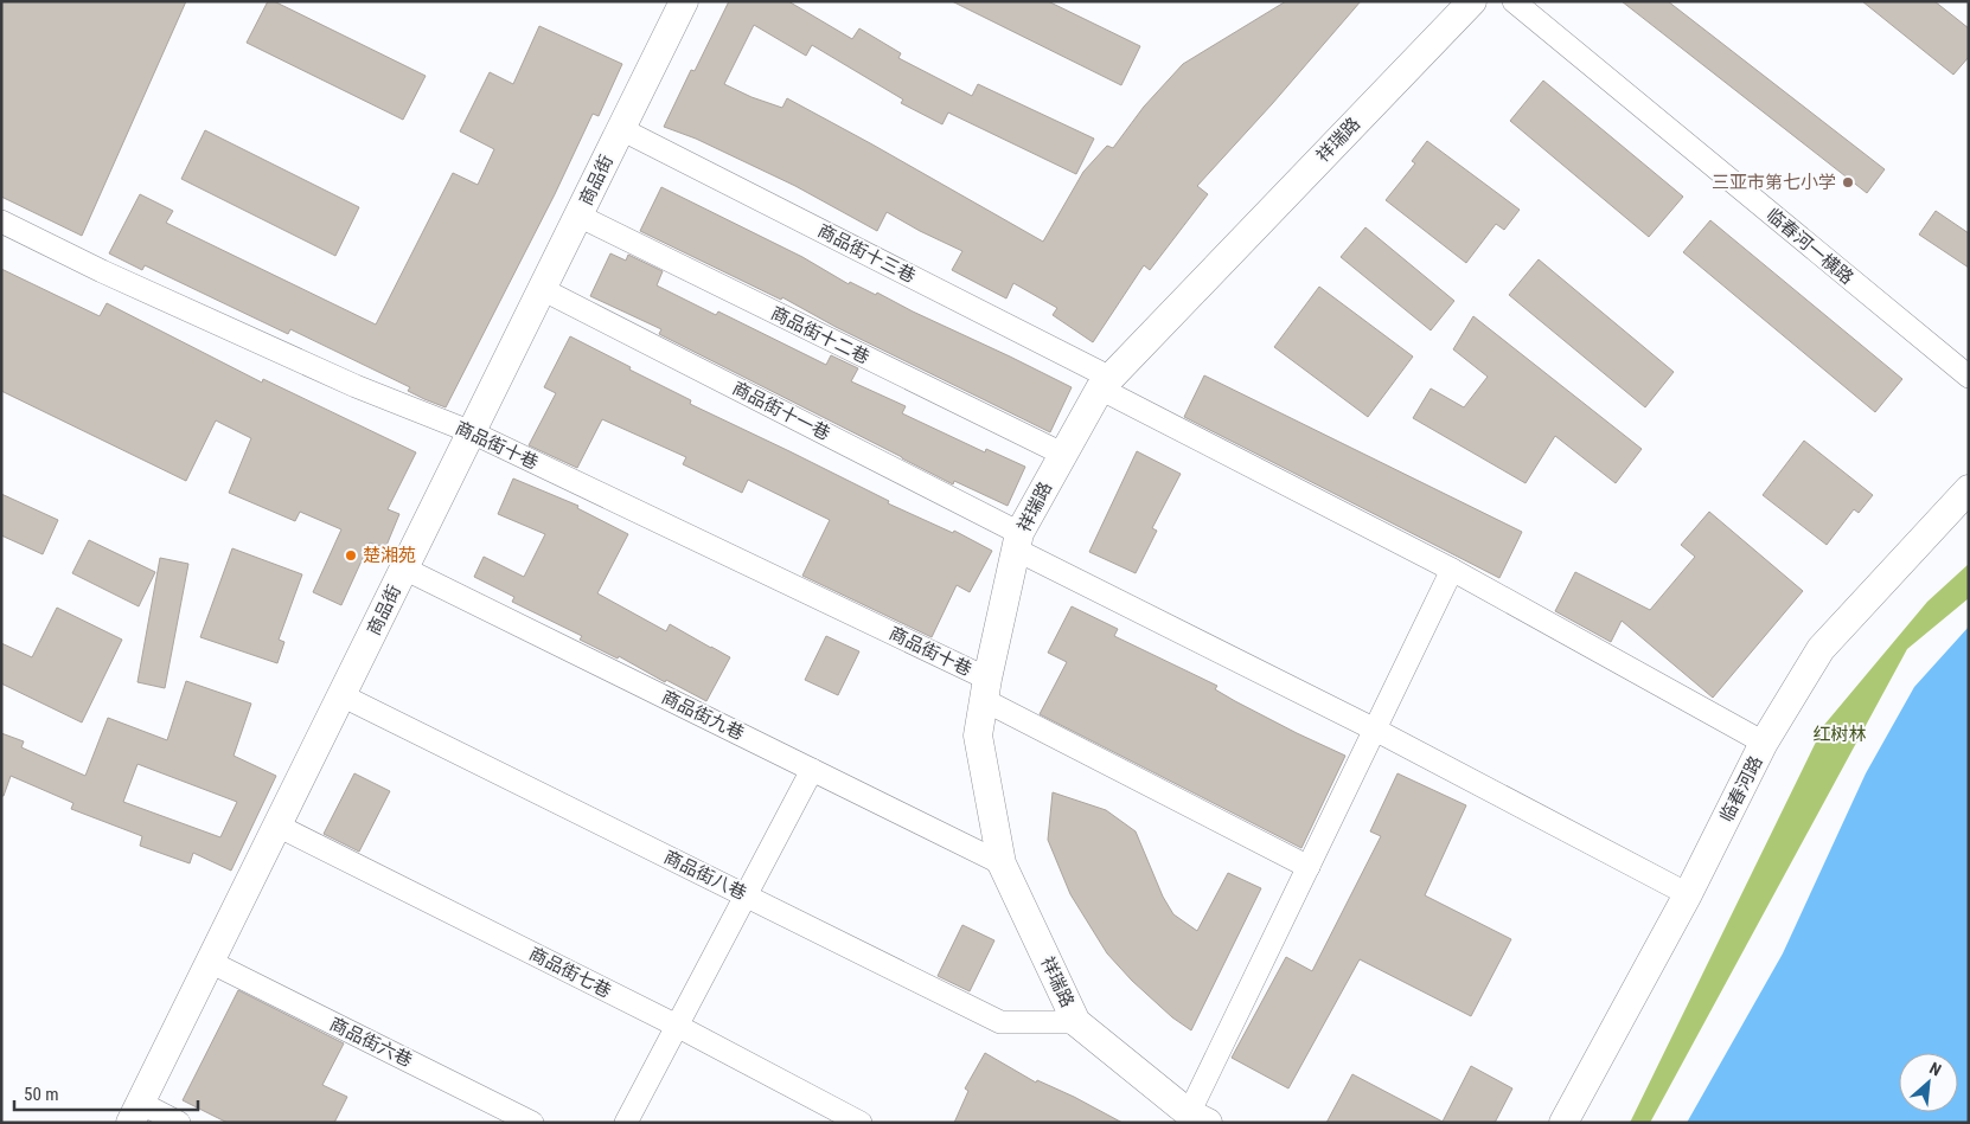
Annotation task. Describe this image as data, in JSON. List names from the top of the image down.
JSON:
{
  "streets": {
    "street": [
      "祥瑞路",
      "商品街",
      "临春河一横路",
      "商品街十三巷",
      "商品街十二巷",
      "商品街十一巷",
      "商品街十巷",
      "商品街九巷",
      "临春河路",
      "商品街八巷",
      "商品街七巷",
      "商品街六巷"
    ]
  },
  "crossings": [
    ["祥瑞路", "商品街十三巷"],
    ["祥瑞路", "商品街十二巷"],
    ["祥瑞路", "商品街十一巷"],
    ["祥瑞路", "商品街十巷"],
    ["祥瑞路", "商品街九巷"],
    ["祥瑞路", "商品街八巷"],
    ["商品街", "商品街十三巷"],
    ["商品街", "商品街十二巷"],
    ["商品街", "商品街十一巷"],
    ["商品街", "商品街十巷"],
    ["商品街", "商品街九巷"],
    ["商品街", "商品街八巷"],
    ["商品街", "商品街七巷"],
    ["商品街", "商品街六巷"],
    ["商品街十三巷", "临春河路"],
    ["商品街十一巷", "临春河路"]
  ],
  "parks": ["红树林"],
  "places": ["三亚市第七小学", "楚湘苑"],
  "scale_bar": "50 m",
  "north": "top right"
}
